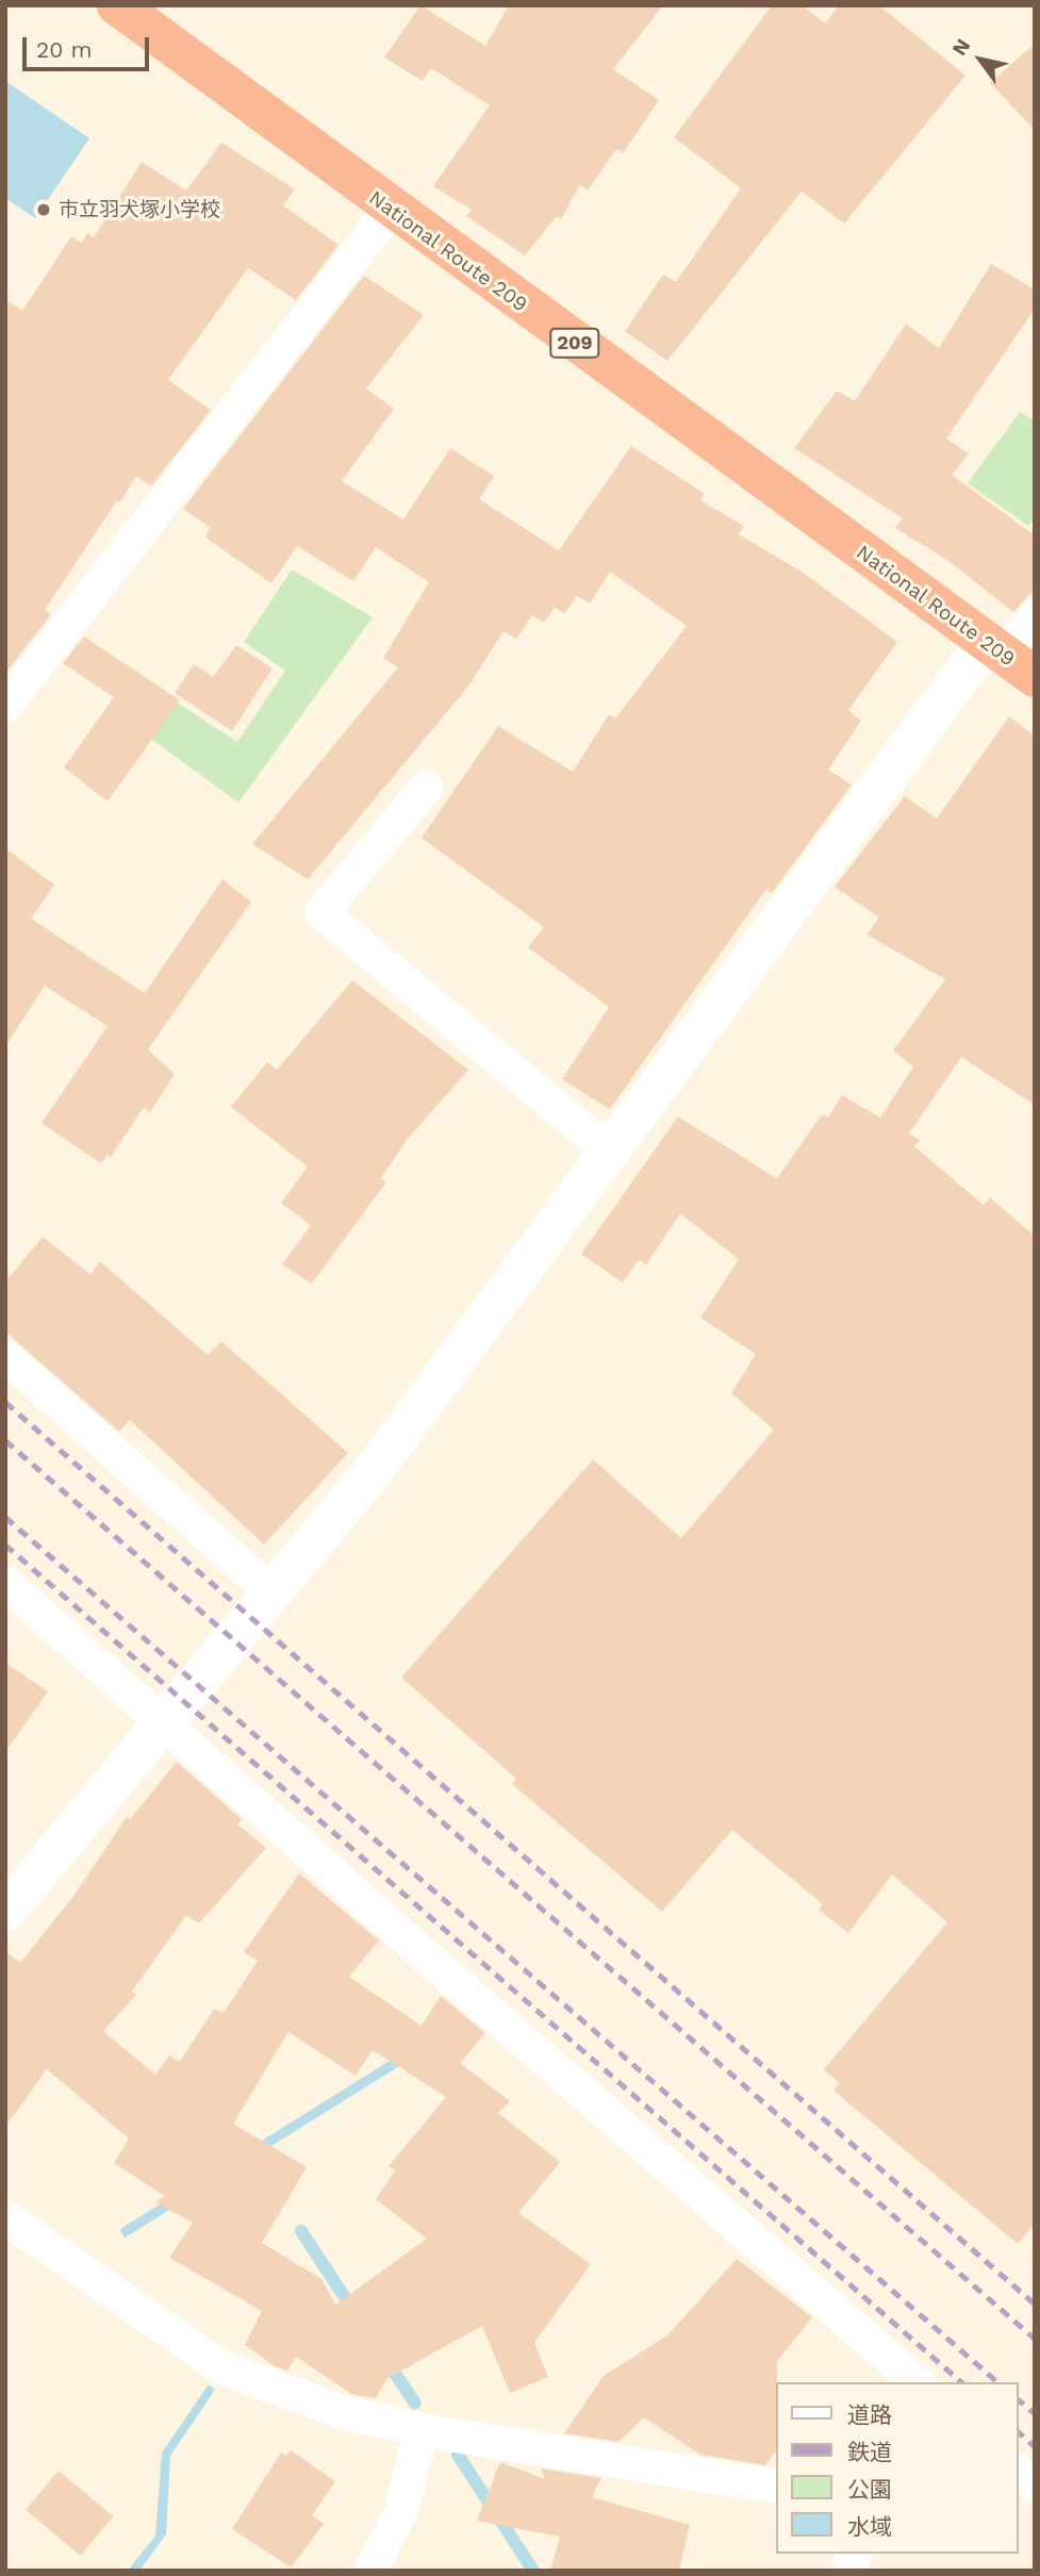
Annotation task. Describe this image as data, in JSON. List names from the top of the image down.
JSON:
{
  "streets": {
    "highway": ["National Route 209", "209"]
  },
  "places": ["市立羽犬塚小学校"],
  "legend": [
    "道路",
    "鉄道",
    "公園",
    "水域"
  ],
  "scale_bar": "20 m",
  "north": "top left"
}
